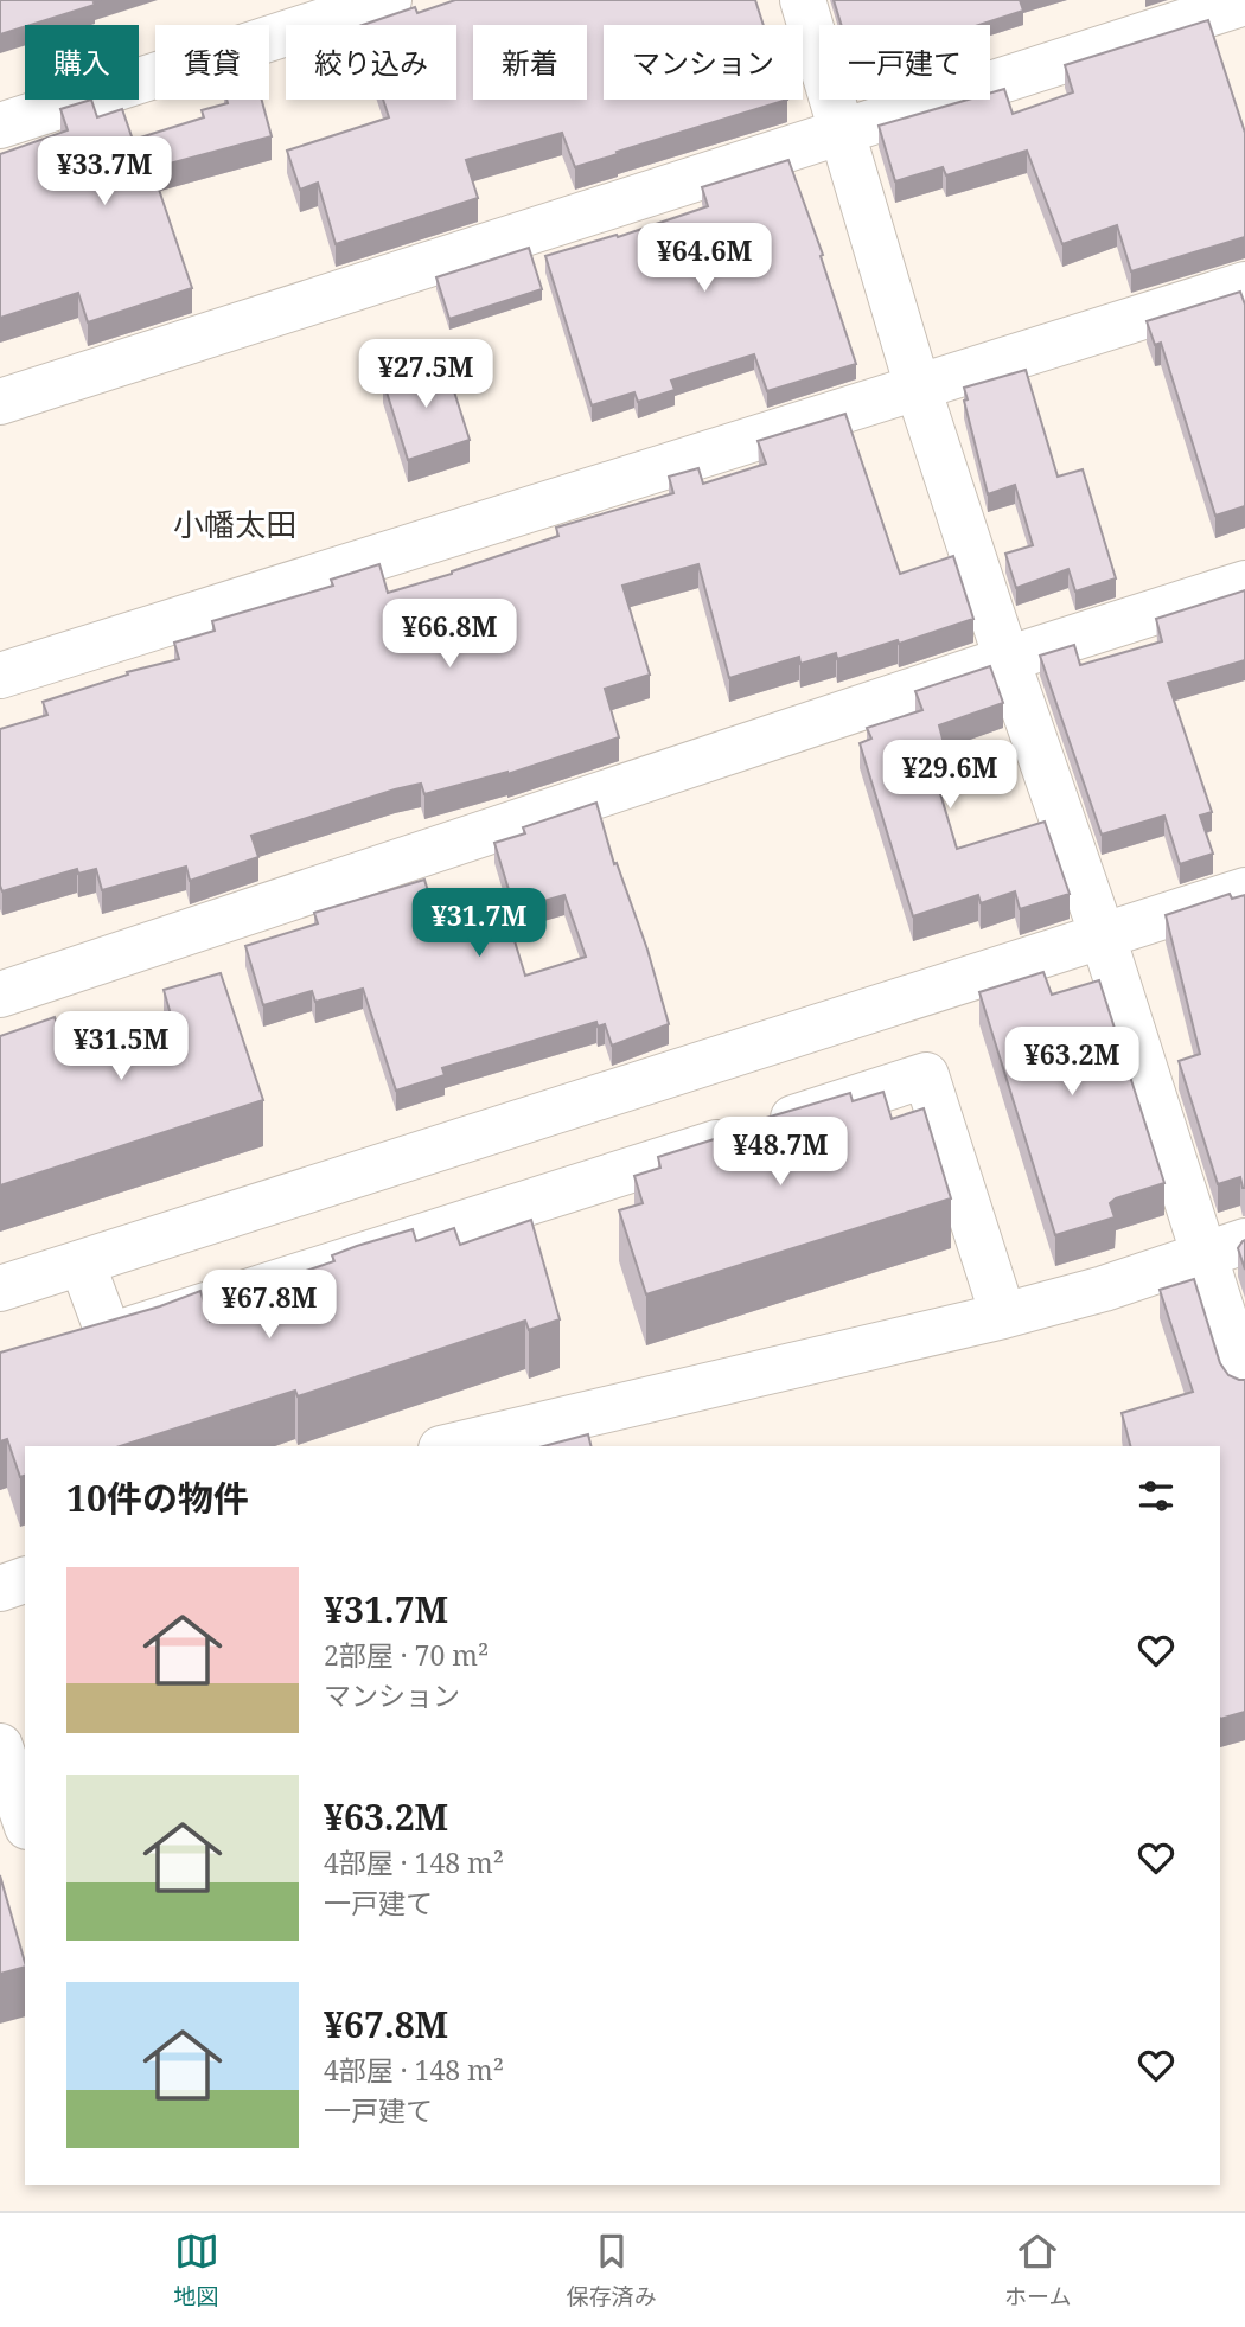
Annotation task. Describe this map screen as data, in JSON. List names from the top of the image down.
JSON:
{
  "districts": ["小幡太田"],
  "page": {
    "chip": [
      "購入",
      "賃貸",
      "絞り込み",
      "新着",
      "マンション",
      "一戸建て"
    ],
    "price": [
      "¥33.7M",
      "¥64.6M",
      "¥27.5M",
      "¥66.8M",
      "¥29.6M",
      "¥31.7M",
      "¥31.5M",
      "¥63.2M",
      "¥48.7M",
      "¥67.8M"
    ],
    "heading": "10件の物件",
    "list": [
      {
        "name": "¥31.7M",
        "note": "2部屋 · 70 m² · マンション"
      },
      {
        "name": "¥63.2M",
        "note": "4部屋 · 148 m² · 一戸建て"
      },
      {
        "name": "¥67.8M",
        "note": "4部屋 · 148 m² · 一戸建て"
      }
    ],
    "tabs": ["地図", "保存済み", "ホーム"]
  }
}
